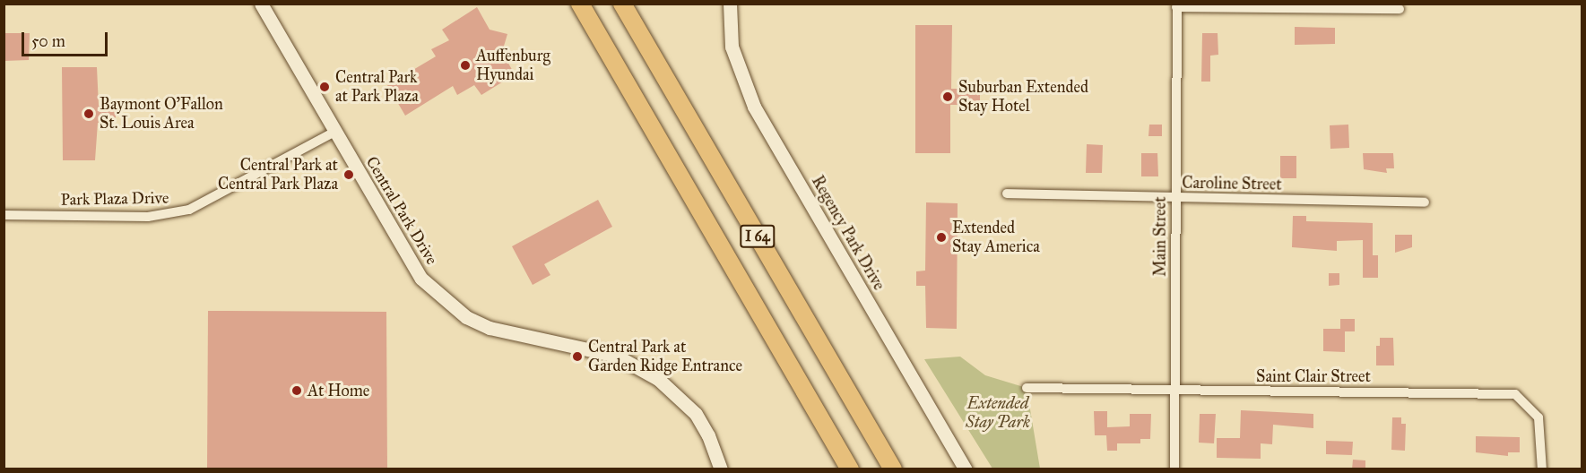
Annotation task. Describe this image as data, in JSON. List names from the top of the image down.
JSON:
{
  "streets": {
    "highway": ["I 64"],
    "street": [
      "Caroline Street",
      "Park Plaza Drive",
      "Central Park Drive",
      "Regency Park Drive",
      "Main Street",
      "Saint Clair Street"
    ]
  },
  "crossings": [
    ["Caroline Street", "Main Street"],
    ["Park Plaza Drive", "Central Park Drive"],
    ["Main Street", "Saint Clair Street"]
  ],
  "parks": ["Extended Stay Park"],
  "places": [
    "Auffenburg Hyundai",
    "Central Park at Park Plaza",
    "Suburban Extended Stay Hotel",
    "Baymont O'Fallon St. Louis Area",
    "Central Park at Central Park Plaza",
    "Extended Stay America",
    "Central Park at Garden Ridge Entrance",
    "At Home"
  ],
  "scale_bar": "50 m"
}
